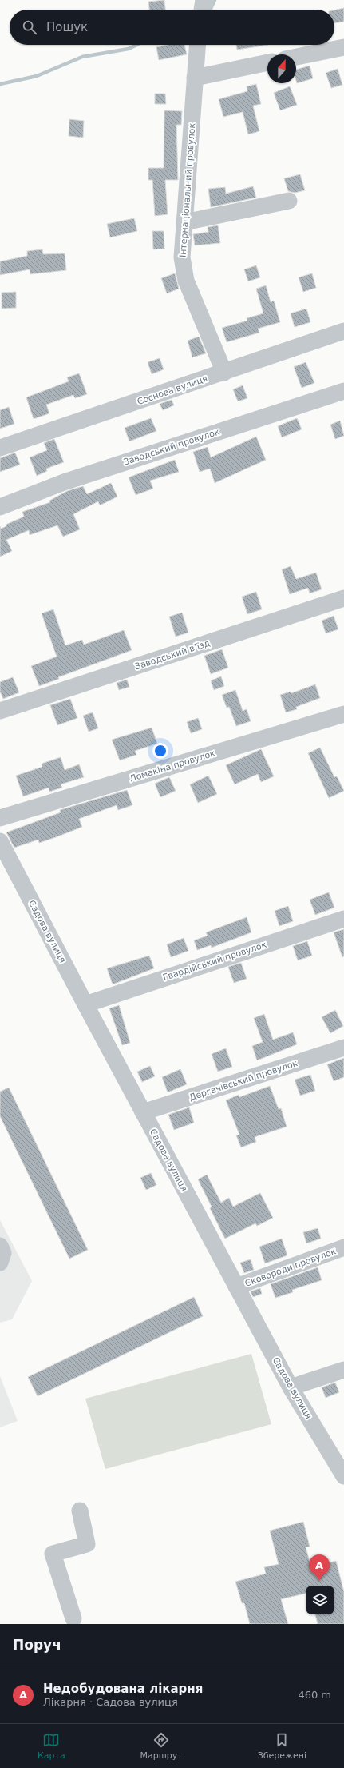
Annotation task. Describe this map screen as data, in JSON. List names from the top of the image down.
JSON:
{
  "streets": {
    "street": [
      "Інтернаціональний провулок",
      "Соснова вулиця",
      "Заводський провулок",
      "Заводський в’їзд",
      "Ломакіна провулок",
      "Садова вулиця",
      "Гвардійський провулок",
      "Дергачівський провулок",
      "Сковороди провулок"
    ]
  },
  "crossings": [
    ["Інтернаціональний провулок", "Соснова вулиця"],
    ["Садова вулиця", "Гвардійський провулок"],
    ["Садова вулиця", "Дергачівський провулок"],
    ["Садова вулиця", "Сковороди провулок"]
  ],
  "north": "top",
  "page": {
    "search": "Пошук",
    "pins": "A",
    "heading": "Поруч",
    "list": [
      {
        "mark": "A",
        "name": "Недобудована лікарня",
        "note": "Лікарня · Садова вулиця",
        "value": "460 m"
      }
    ],
    "nav": ["Карта", "Маршрут", "Збережені"]
  }
}
